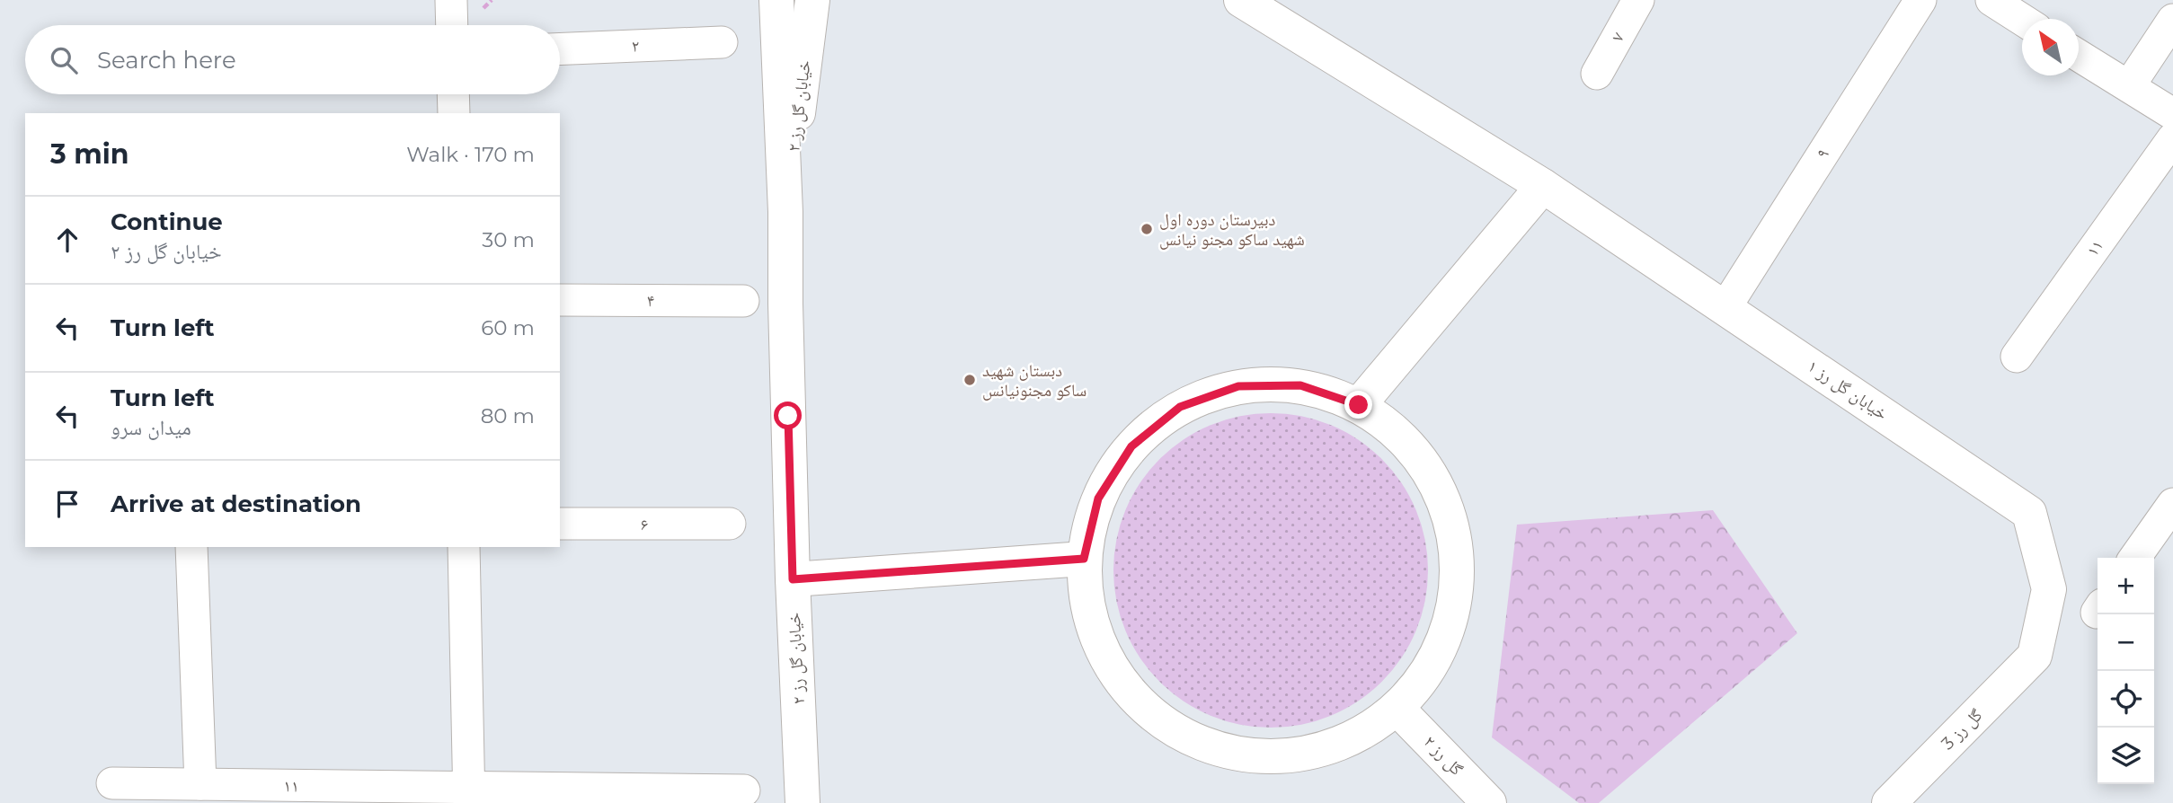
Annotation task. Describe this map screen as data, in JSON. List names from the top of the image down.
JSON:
{
  "streets": {
    "street": [
      "۷",
      "۲",
      "خیابان گل رز ۲",
      "۹",
      "۱۱",
      "۴",
      "خیابان گل رز ۱",
      "۶",
      "گل رز 3",
      "۲ گل رز"
    ]
  },
  "crossings": [
    ["۹", "خیابان گل رز ۱"],
    ["خیابان گل رز ۱", "گل رز 3"]
  ],
  "places": ["دبیرستان دوره اول شهید ساکو مجنو نیانس", "دبستان شهید ساکو مجنونیانس"],
  "north": "top left",
  "page": {
    "search": "Search here",
    "heading": ["3 min", "Walk · 170 m"],
    "list": [
      ["Continue", "خیابان گل رز ۲", "30 m"],
      ["Turn left", "60 m"],
      ["Turn left", "میدان سرو", "80 m"],
      "Arrive at destination"
    ],
    "map_buttons": ["+", "−"]
  }
}
